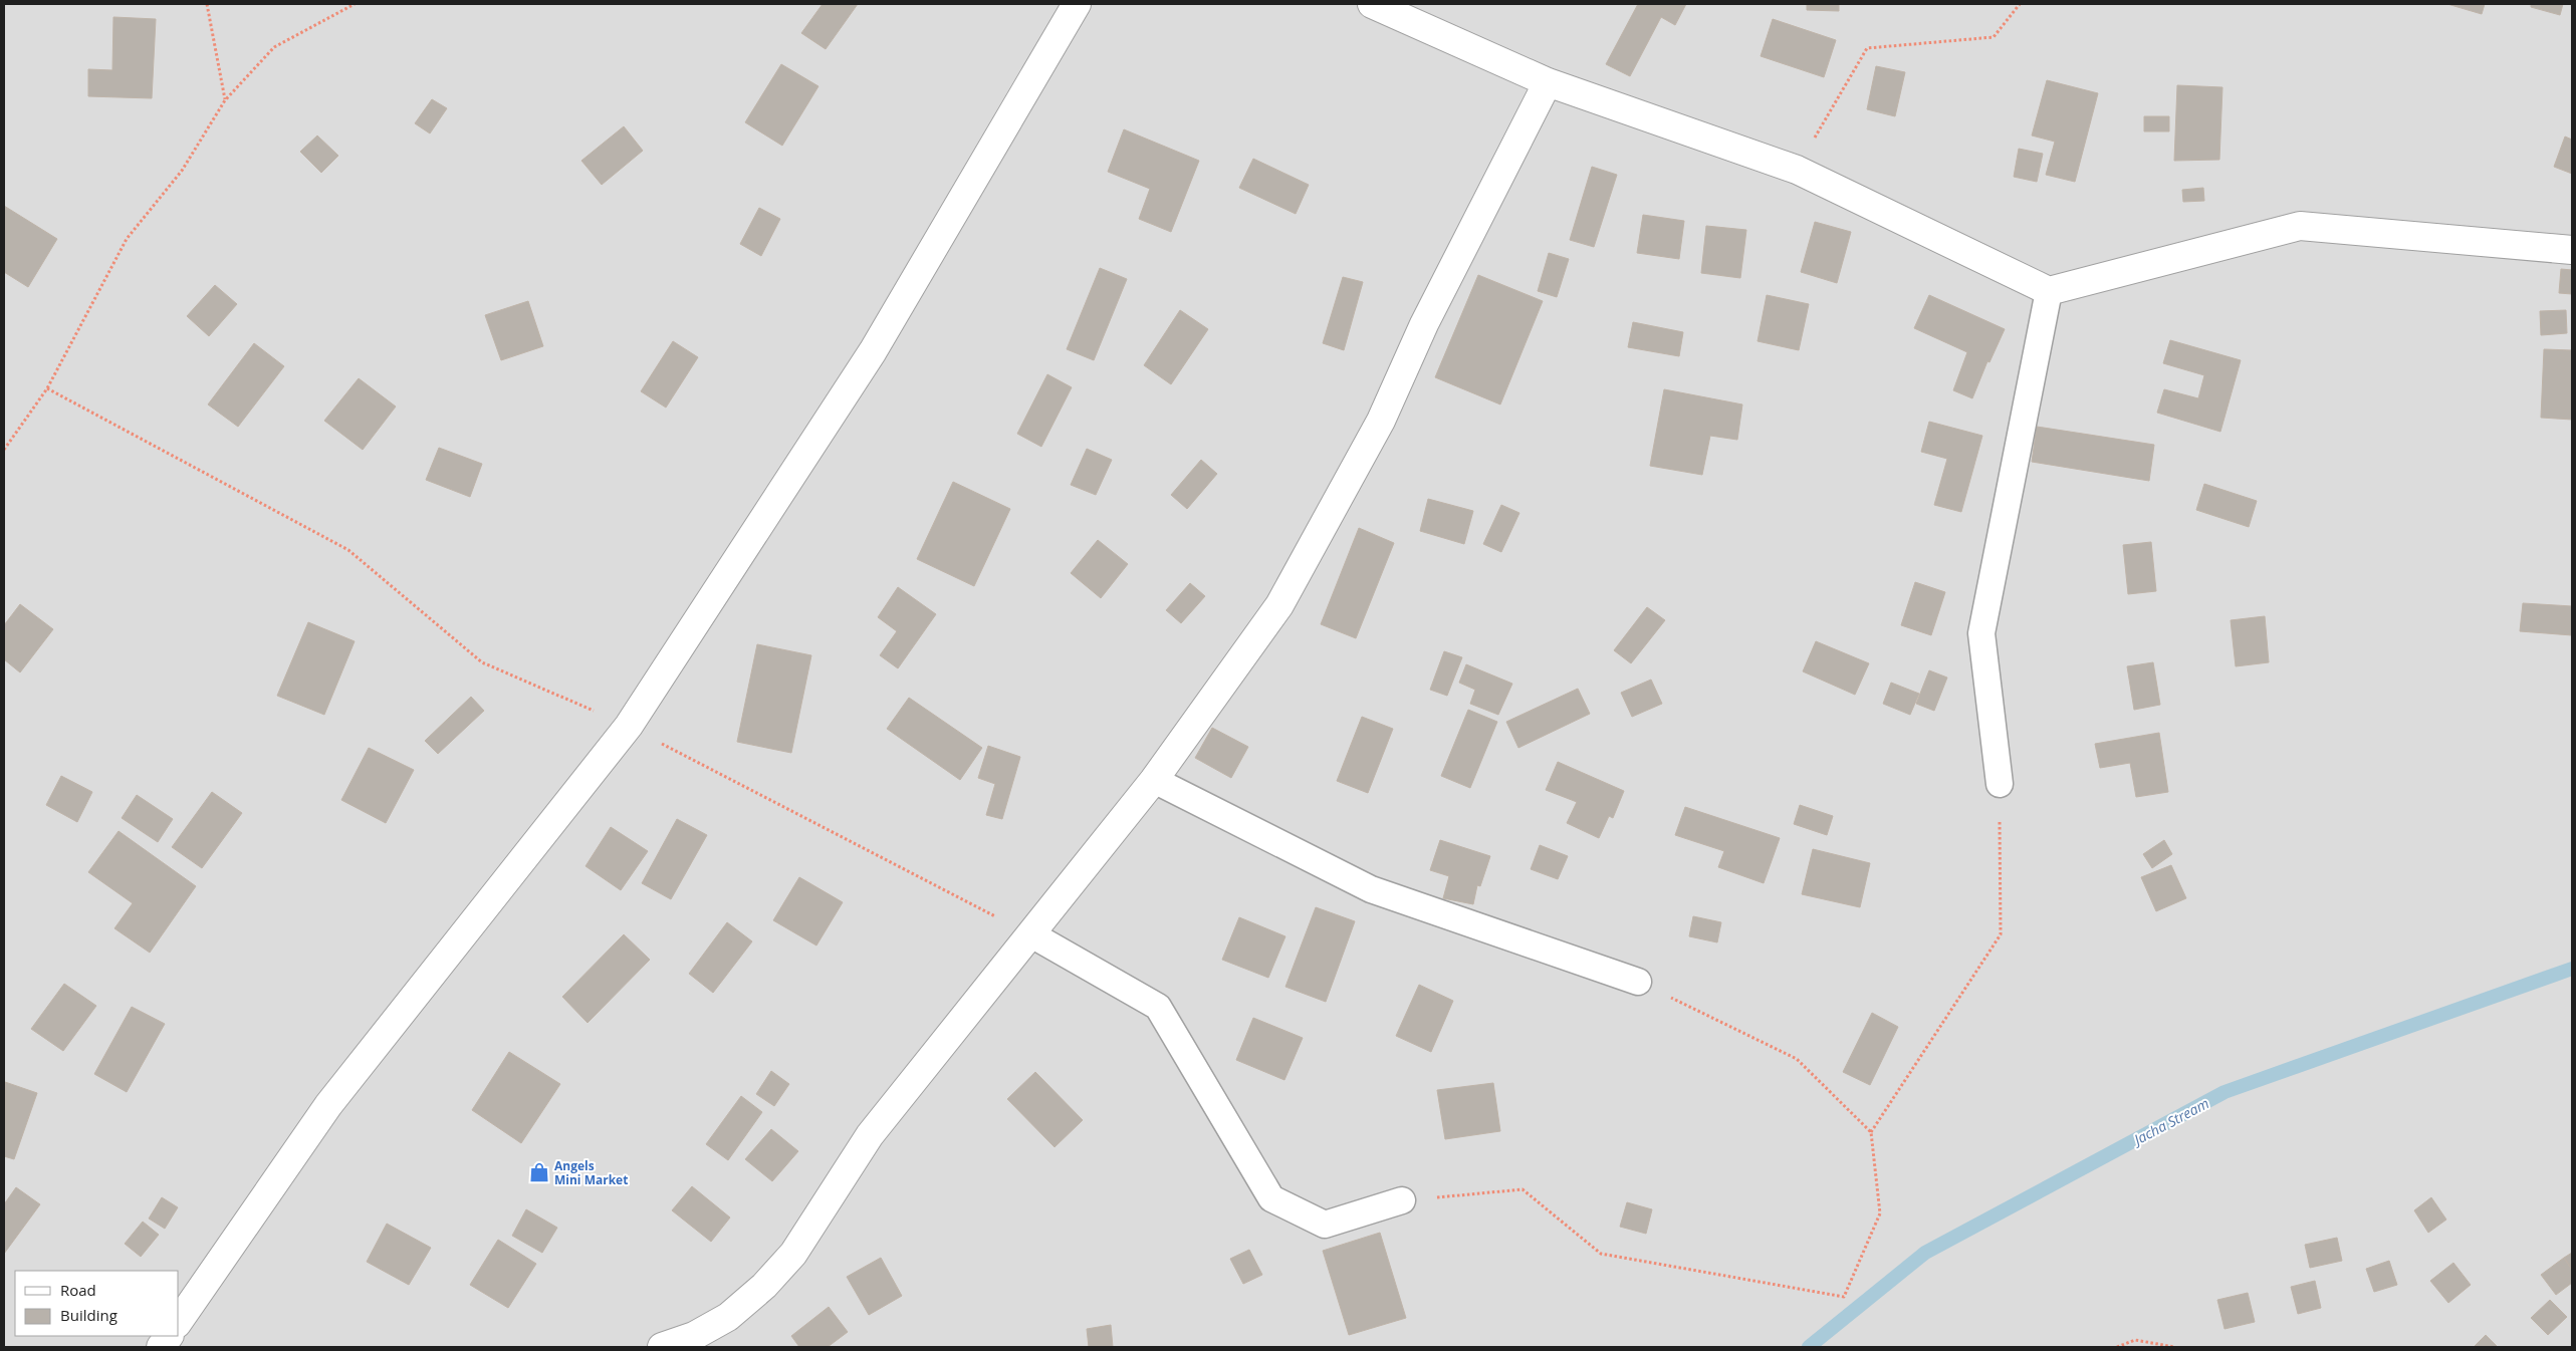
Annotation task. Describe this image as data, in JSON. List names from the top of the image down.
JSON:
{
  "water": ["Jacha Stream"],
  "places": {
    "shop": ["Angels Mini Market"]
  },
  "legend": ["Road", "Building"]
}
